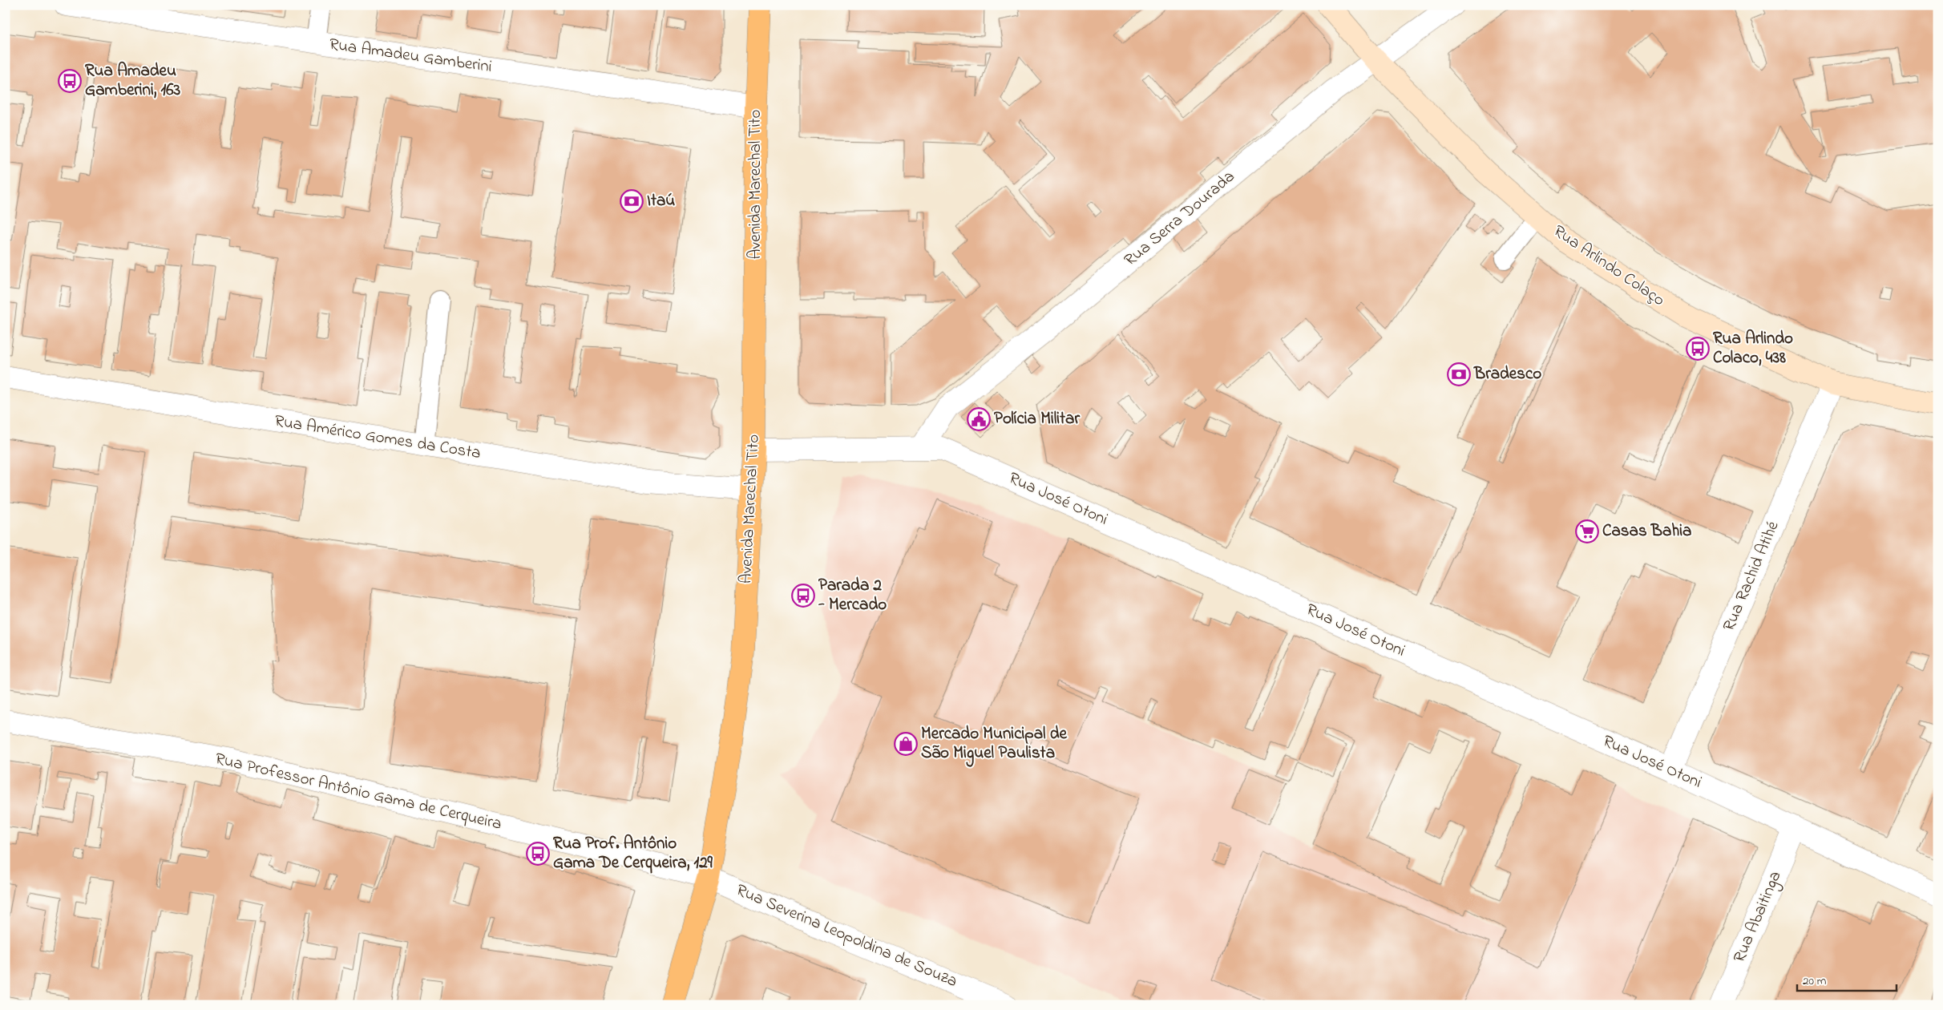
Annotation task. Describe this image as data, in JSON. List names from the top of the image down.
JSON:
{
  "streets": {
    "main road": ["Avenida Marechal Tito", "Rua Arlindo Colaço"],
    "street": [
      "Rua Amadeu Gamberini",
      "Rua Serra Dourada",
      "Rua Américo Gomes da Costa",
      "Rua José Otoni",
      "Rua Rachid Atihé",
      "Rua Professor Antônio Gama de Cerqueira",
      "Rua Abaitinga",
      "Rua Severina Leopoldina de Souza"
    ]
  },
  "crossings": [
    ["Rua Amadeu Gamberini", "Avenida Marechal Tito"],
    ["Avenida Marechal Tito", "Rua Américo Gomes da Costa"],
    ["Avenida Marechal Tito", "Rua José Otoni"],
    ["Avenida Marechal Tito", "Rua Professor Antônio Gama de Cerqueira"],
    ["Avenida Marechal Tito", "Rua Severina Leopoldina de Souza"],
    ["Rua Serra Dourada", "Rua Arlindo Colaço"],
    ["Rua Serra Dourada", "Rua José Otoni"],
    ["Rua Arlindo Colaço", "Rua Rachid Atihé"],
    ["Rua José Otoni", "Rua Rachid Atihé"],
    ["Rua José Otoni", "Rua Abaitinga"],
    ["Rua Professor Antônio Gama de Cerqueira", "Rua Severina Leopoldina de Souza"]
  ],
  "places": {
    "bus stop": [
      "Rua Amadeu Gamberini, 163",
      "Rua Arlindo Colaco, 438",
      "Parada 2 - Mercado",
      "Rua Prof. Antônio Gama De Cerqueira, 129"
    ],
    "bank": ["Itaú", "Bradesco"],
    "public building": ["Polícia Militar"],
    "supermarket": ["Casas Bahia"],
    "shop": ["Mercado Municipal de São Miguel Paulista"]
  },
  "scale_bar": "20 m"
}
